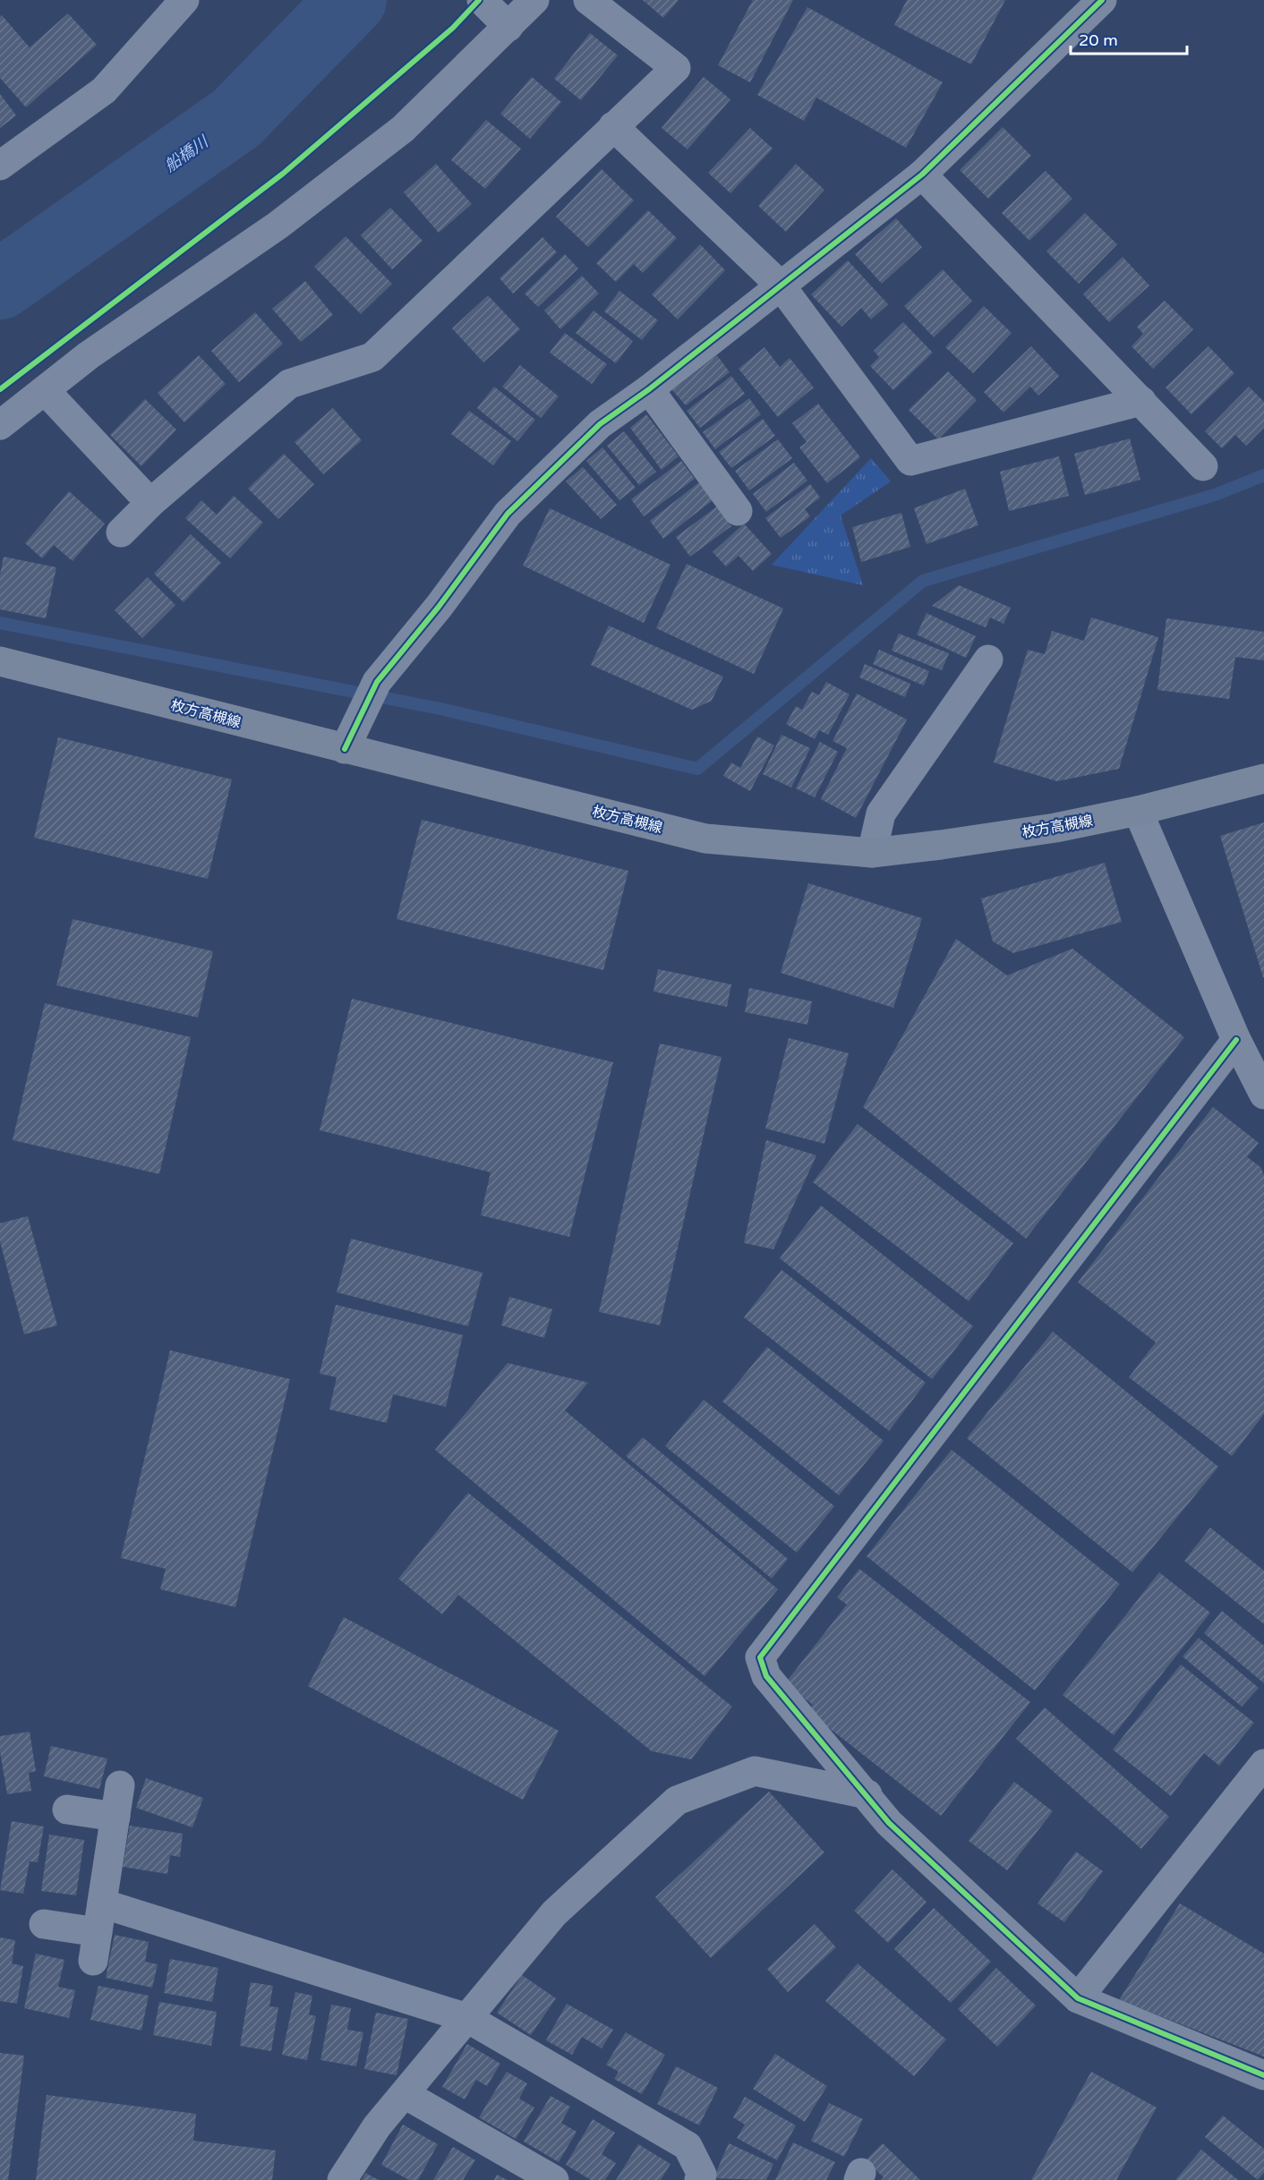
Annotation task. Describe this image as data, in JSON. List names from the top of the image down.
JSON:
{
  "streets": {
    "main road": ["枚方高槻線"]
  },
  "water": ["船橋川"],
  "scale_bar": "20 m"
}
